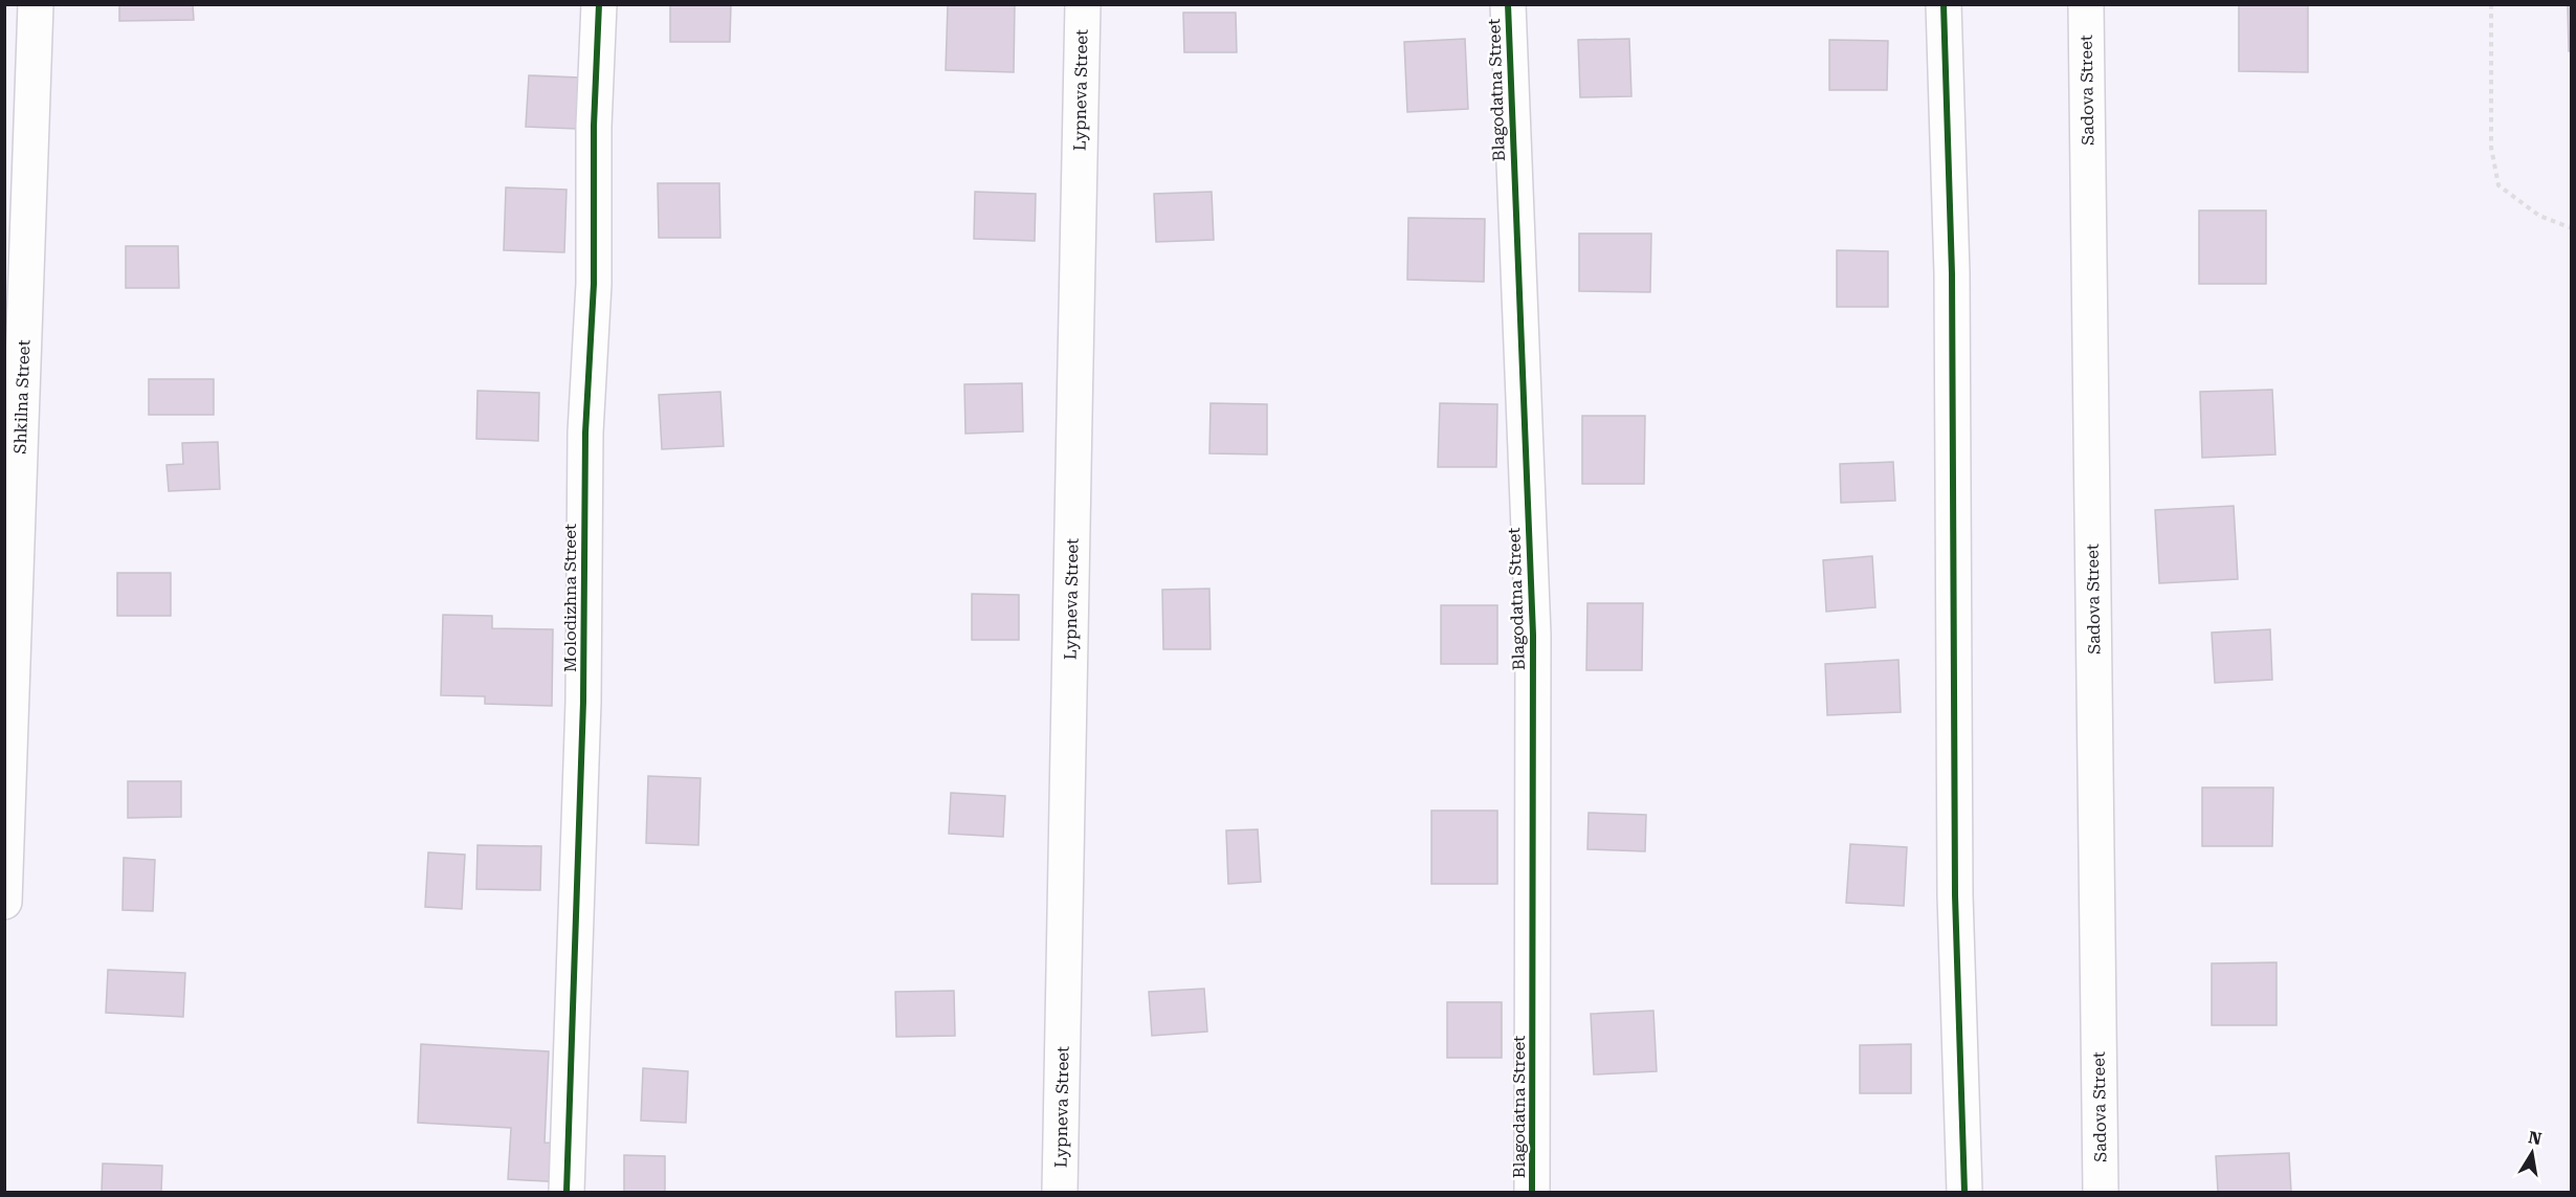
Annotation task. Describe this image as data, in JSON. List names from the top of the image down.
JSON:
{
  "streets": {
    "street": [
      "Lypneva Street",
      "Blagodatna Street",
      "Sadova Street",
      "Shkilna Street",
      "Molodizhna Street"
    ]
  },
  "north": "top"
}
